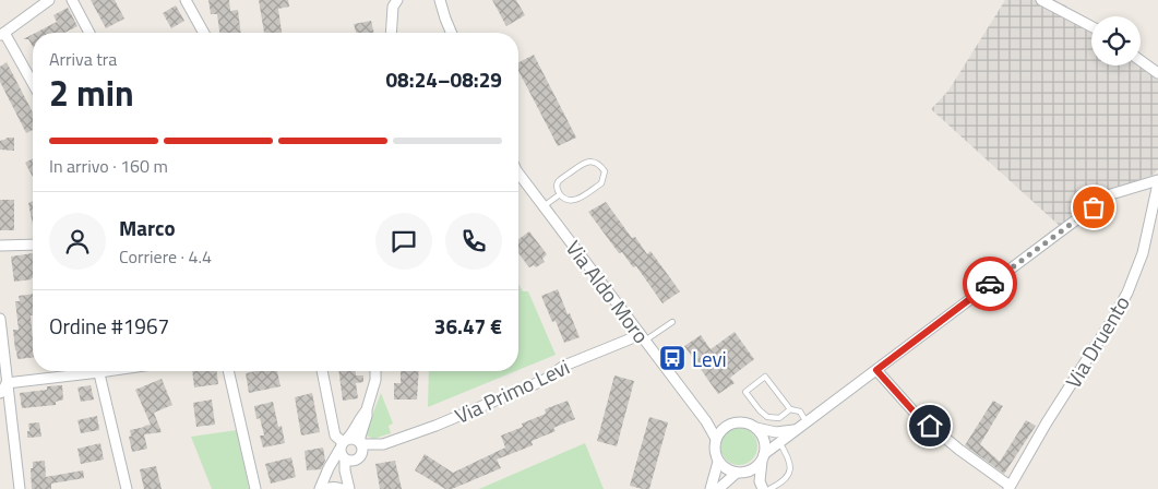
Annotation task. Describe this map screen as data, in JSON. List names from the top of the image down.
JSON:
{
  "streets": {
    "street": ["Via Aldo Moro", "Via Druento", "Via Primo Levi"]
  },
  "crossings": [
    ["Via Aldo Moro", "Via Primo Levi"]
  ],
  "places": {
    "bus stop": ["Levi"]
  },
  "page": {
    "heading": ["2 min", "Arriva tra", "08:24–08:29"],
    "panel": [
      "Marco",
      "Corriere · 4.4",
      "Ordine #1967",
      "36.47 €"
    ],
    "bar": "In arrivo · 160 m"
  }
}
